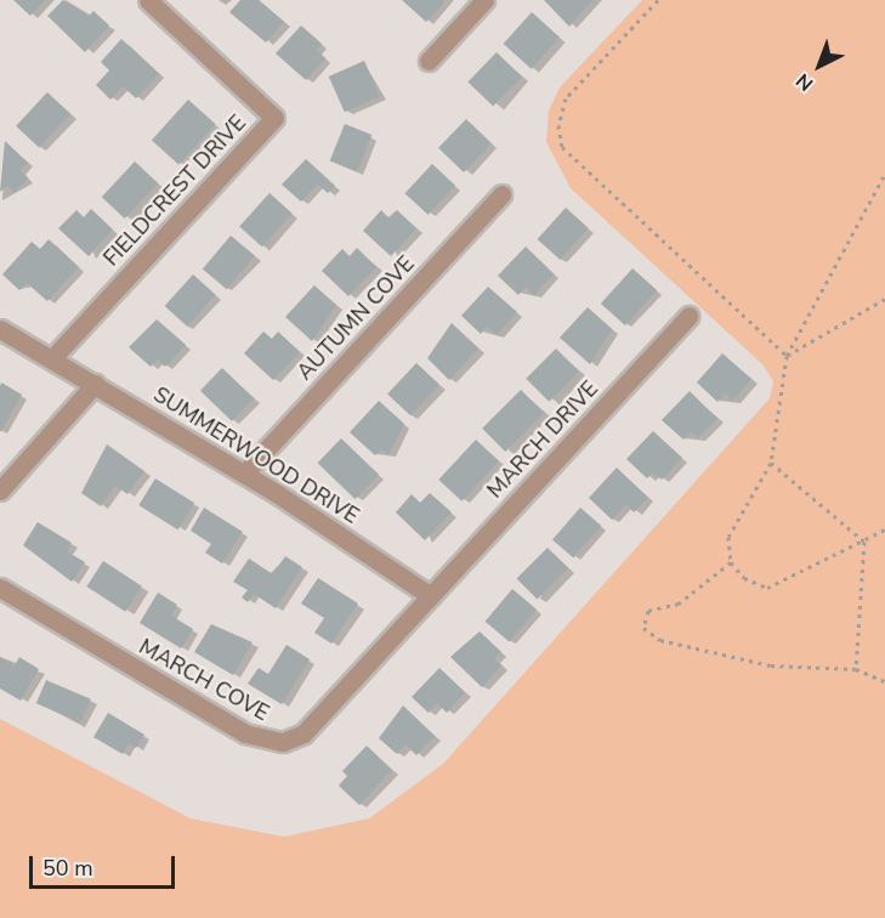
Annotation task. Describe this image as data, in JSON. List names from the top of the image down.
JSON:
{
  "streets": {
    "street": [
      "FIELDCREST DRIVE",
      "AUTUMN COVE",
      "MARCH DRIVE",
      "SUMMERWOOD DRIVE",
      "MARCH COVE"
    ]
  },
  "crossings": [
    ["FIELDCREST DRIVE", "SUMMERWOOD DRIVE"],
    ["AUTUMN COVE", "SUMMERWOOD DRIVE"],
    ["MARCH DRIVE", "SUMMERWOOD DRIVE"],
    ["MARCH DRIVE", "MARCH COVE"],
    ["SUMMERWOOD DRIVE", "MARCH COVE"]
  ],
  "scale_bar": "50 m",
  "north": "bottom left"
}
